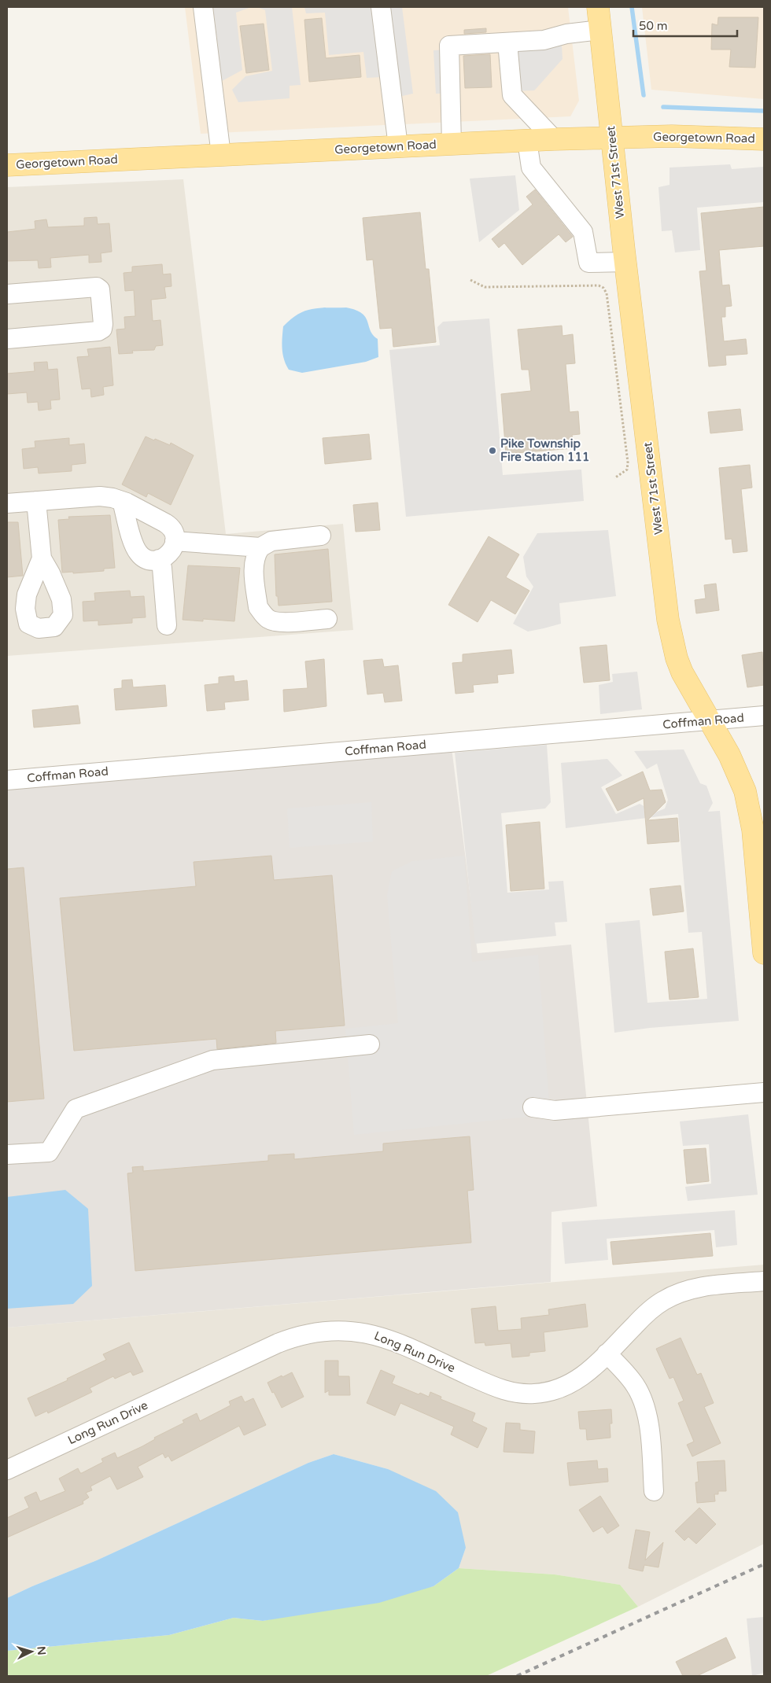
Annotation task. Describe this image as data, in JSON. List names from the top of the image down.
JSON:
{
  "streets": {
    "main road": ["Georgetown Road", "West 71st Street"],
    "street": ["Coffman Road", "Long Run Drive"]
  },
  "crossings": [
    ["Georgetown Road", "West 71st Street"],
    ["West 71st Street", "Coffman Road"]
  ],
  "places": ["Pike Township Fire Station 111"],
  "scale_bar": "50 m",
  "north": "right"
}
